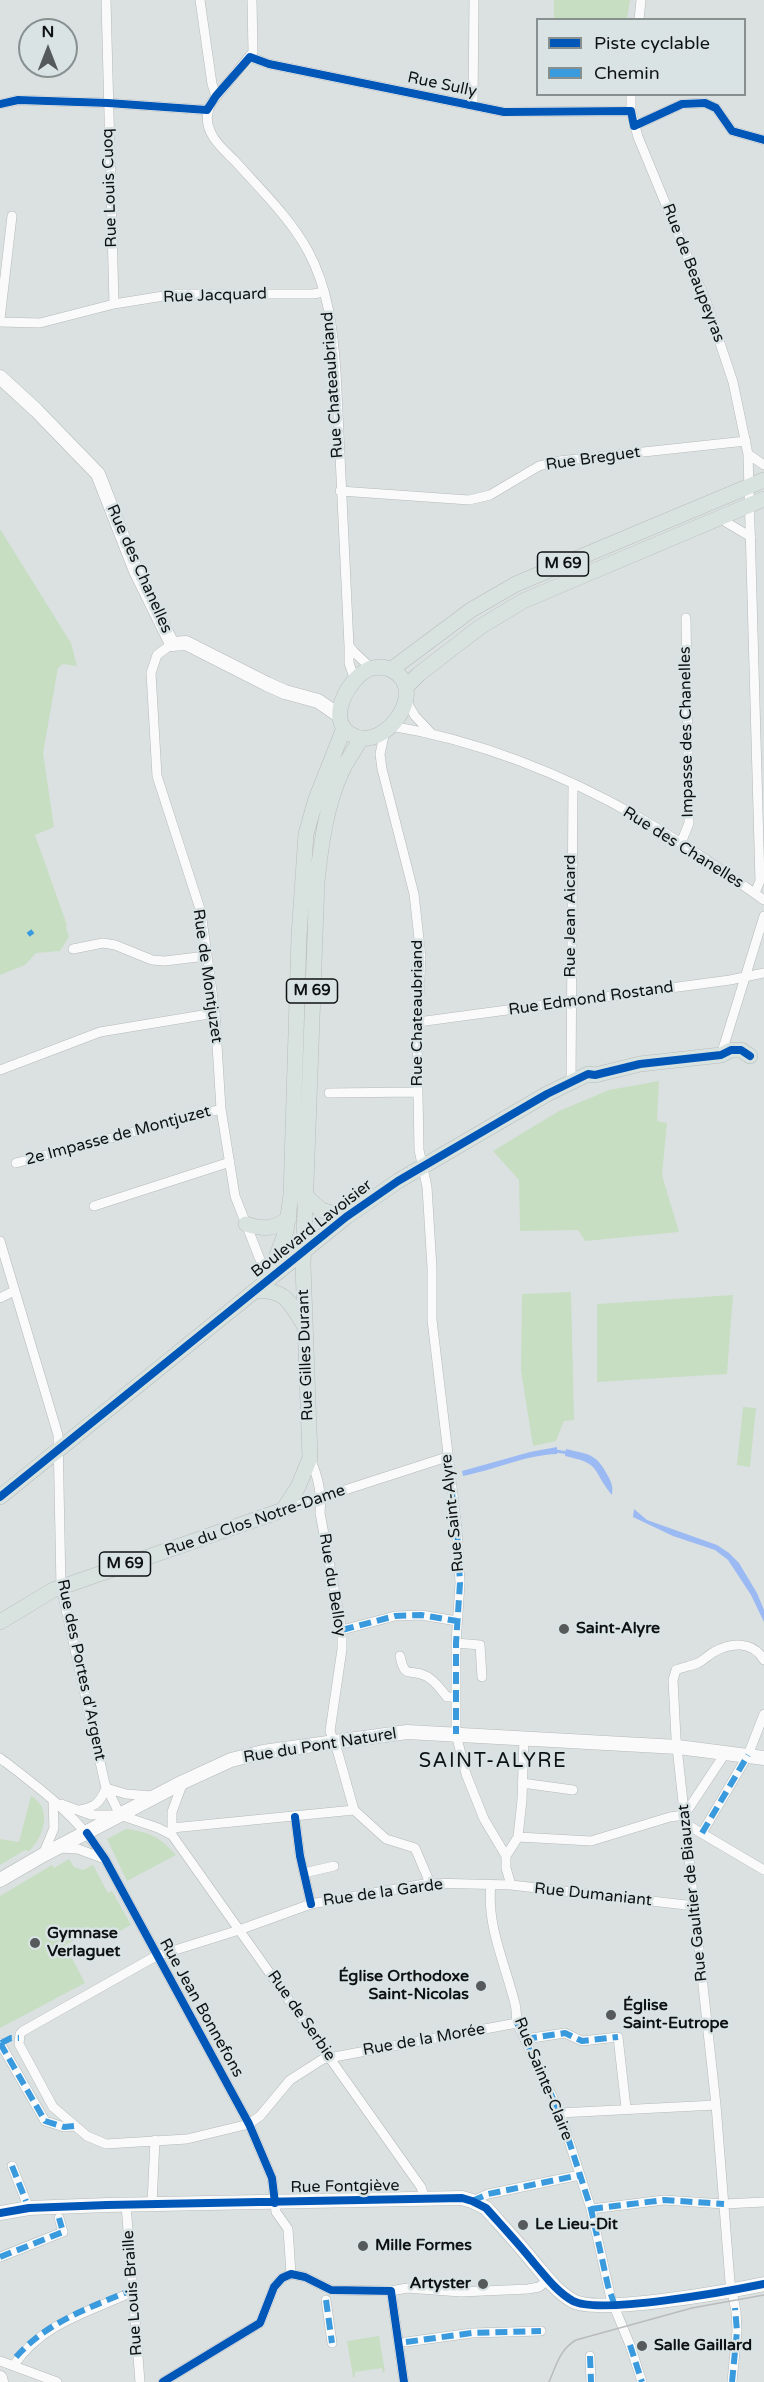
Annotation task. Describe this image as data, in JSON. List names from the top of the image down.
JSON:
{
  "streets": {
    "main road": [
      "M 69",
      "Boulevard Lavoisier",
      "Rue Gilles Durant",
      "Rue du Clos Notre-Dame"
    ],
    "street": [
      "Rue Sully",
      "Rue Louis Cuoq",
      "Rue de Beaupeyras",
      "Rue Jacquard",
      "Rue Chateaubriand",
      "Rue Breguet",
      "Rue des Chanelles",
      "Impasse des Chanelles",
      "Rue Jean Aicard",
      "Rue de Montjuzet",
      "Rue Edmond Rostand",
      "2e Impasse de Montjuzet",
      "Rue Saint-Alyre",
      "Rue du Belloy",
      "Rue des Portes d'Argent",
      "Rue du Pont Naturel",
      "Rue de la Garde",
      "Rue Gaultier de Biauzat",
      "Rue Dumaniant",
      "Rue Jean Bonnefons",
      "Rue de Serbie",
      "Rue de la Morée",
      "Rue Sainte-Claire",
      "Rue Fontgiève",
      "Rue Louis Braille"
    ]
  },
  "crossings": [
    ["Rue Sully", "Rue de Beaupeyras"],
    ["Rue Louis Cuoq", "Rue Jacquard"],
    ["Rue de Beaupeyras", "Rue Breguet"],
    ["Rue de Beaupeyras", "M 69"],
    ["Rue de Beaupeyras", "Rue des Chanelles"],
    ["Rue Jacquard", "Rue Chateaubriand"],
    ["Rue Chateaubriand", "Rue Breguet"],
    ["Rue Chateaubriand", "M 69"],
    ["Rue Chateaubriand", "Rue des Chanelles"],
    ["Rue Chateaubriand", "Rue Edmond Rostand"],
    ["Rue Chateaubriand", "Boulevard Lavoisier"],
    ["Rue Chateaubriand", "Rue Saint-Alyre"],
    ["M 69", "Rue des Chanelles"],
    ["M 69", "Rue de Montjuzet"],
    ["M 69", "Boulevard Lavoisier"],
    ["M 69", "Rue Gilles Durant"],
    ["Rue des Chanelles", "Impasse des Chanelles"],
    ["Rue des Chanelles", "Rue Jean Aicard"],
    ["Rue des Chanelles", "Rue de Montjuzet"],
    ["Rue Jean Aicard", "Rue Edmond Rostand"],
    ["Rue Jean Aicard", "Boulevard Lavoisier"],
    ["Rue de Montjuzet", "2e Impasse de Montjuzet"],
    ["Rue de Montjuzet", "Boulevard Lavoisier"],
    ["Boulevard Lavoisier", "Rue Gilles Durant"],
    ["Boulevard Lavoisier", "Rue Saint-Alyre"],
    ["Boulevard Lavoisier", "Rue des Portes d'Argent"],
    ["Rue Gilles Durant", "Rue du Clos Notre-Dame"],
    ["Rue Gilles Durant", "Rue du Belloy"],
    ["Rue Saint-Alyre", "Rue du Clos Notre-Dame"],
    ["Rue Saint-Alyre", "Rue du Pont Naturel"],
    ["Rue Saint-Alyre", "Rue Dumaniant"],
    ["Rue du Clos Notre-Dame", "Rue du Belloy"],
    ["Rue du Clos Notre-Dame", "Rue des Portes d'Argent"],
    ["Rue du Belloy", "Rue du Pont Naturel"],
    ["Rue des Portes d'Argent", "Rue du Pont Naturel"],
    ["Rue du Pont Naturel", "Rue Gaultier de Biauzat"],
    ["Rue du Pont Naturel", "Rue Jean Bonnefons"],
    ["Rue de la Garde", "Rue Dumaniant"],
    ["Rue de la Garde", "Rue Jean Bonnefons"],
    ["Rue de la Garde", "Rue de Serbie"],
    ["Rue de la Garde", "Rue Sainte-Claire"],
    ["Rue Gaultier de Biauzat", "Rue Dumaniant"],
    ["Rue Dumaniant", "Rue Sainte-Claire"],
    ["Rue Jean Bonnefons", "Rue de la Morée"],
    ["Rue Jean Bonnefons", "Rue Fontgiève"],
    ["Rue de Serbie", "Rue de la Morée"],
    ["Rue de Serbie", "Rue Fontgiève"],
    ["Rue de la Morée", "Rue Sainte-Claire"],
    ["Rue Fontgiève", "Rue Louis Braille"]
  ],
  "districts": ["SAINT-ALYRE"],
  "places": [
    "Saint-Alyre",
    "Gymnase Verlaguet",
    "Église Orthodoxe Saint-Nicolas",
    "Église Saint-Eutrope",
    "Le Lieu-Dit",
    "Mille Formes",
    "Artyster",
    "Salle Gaillard"
  ],
  "legend": ["Piste cyclable", "Chemin"],
  "north": "top"
}
